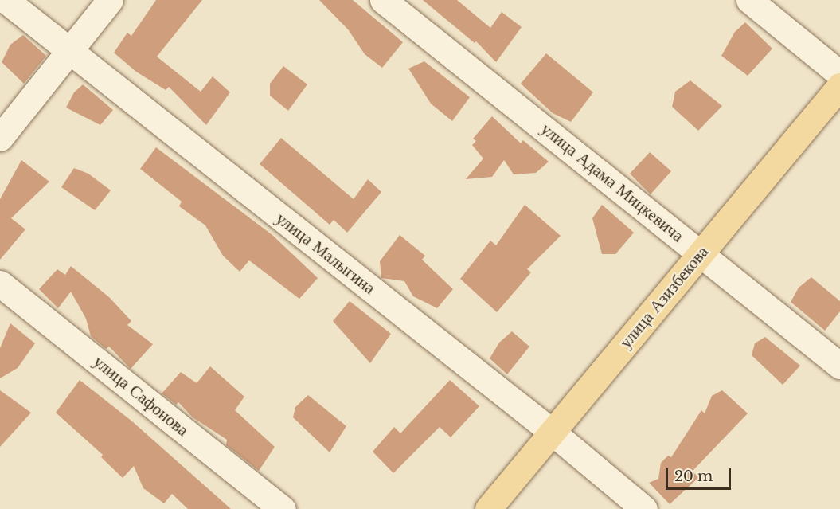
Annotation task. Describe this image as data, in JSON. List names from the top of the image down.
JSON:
{
  "streets": {
    "main road": ["улица Азизбекова"],
    "street": ["улица Адама Мицкевича", "улица Малыгина", "улица Сафонова"]
  },
  "crossings": [
    ["улица Адама Мицкевича", "улица Азизбекова"],
    ["улица Малыгина", "улица Азизбекова"]
  ],
  "scale_bar": "20 m"
}
